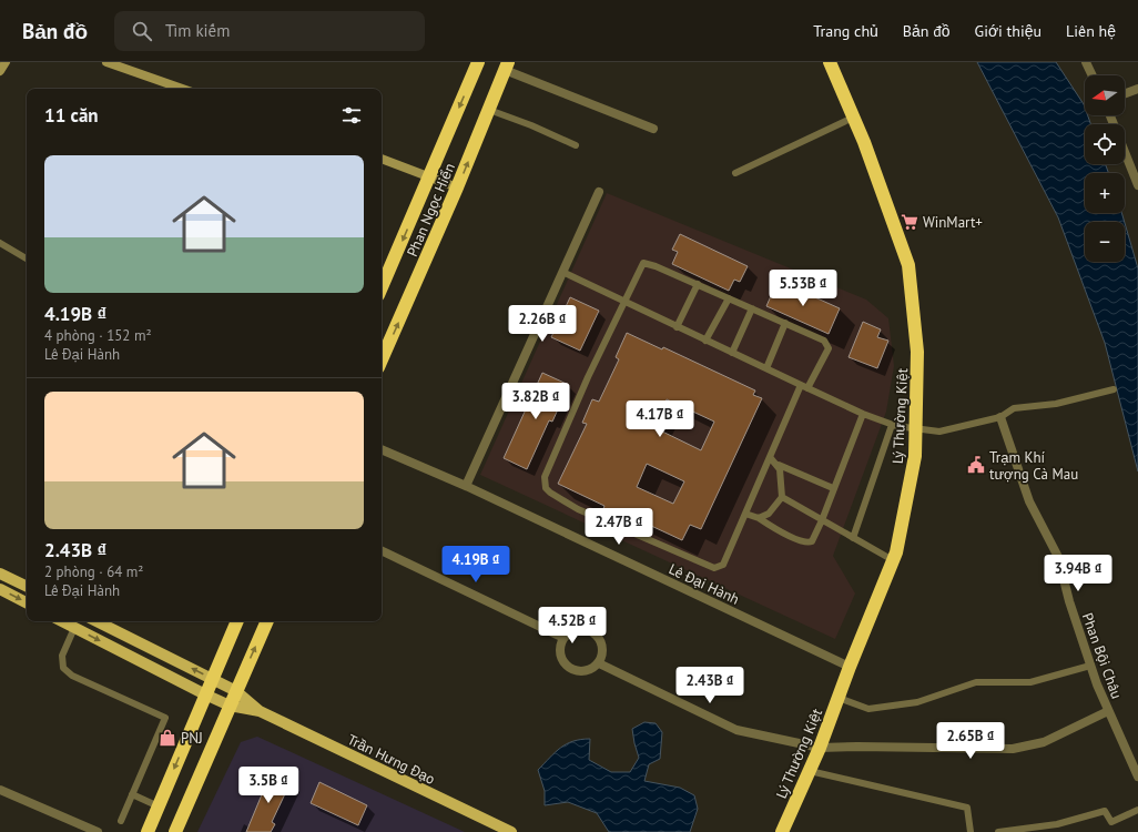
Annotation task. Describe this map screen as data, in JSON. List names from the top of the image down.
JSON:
{
  "streets": {
    "highway": ["Phan Ngọc Hiển", "Lý Thường Kiệt"],
    "main road": ["Trần Hưng Đạo"],
    "street": ["Lê Đại Hành", "Phan Bội Châu"]
  },
  "crossings": [
    ["Lý Thường Kiệt", "Lê Đại Hành"]
  ],
  "places": {
    "supermarket": ["WinMart+"],
    "public building": ["Trạm Khí tượng Cà Mau"],
    "shop": ["PNJ"]
  },
  "north": "left",
  "page": {
    "header": "Bản đồ",
    "search": "Tìm kiếm",
    "nav": [
      "Trang chủ",
      "Bản đồ",
      "Giới thiệu",
      "Liên hệ"
    ],
    "map_buttons": ["+", "−"],
    "heading": "11 căn",
    "list": [
      {
        "name": "4.19B ₫",
        "note": "4 phòng · 152 m² · Lê Đại Hành"
      },
      {
        "name": "2.43B ₫",
        "note": "2 phòng · 64 m² · Lê Đại Hành"
      }
    ],
    "price": [
      "5.53B ₫",
      "2.26B ₫",
      "3.82B ₫",
      "4.17B ₫",
      "2.47B ₫",
      "4.19B ₫",
      "3.94B ₫",
      "4.52B ₫",
      "2.43B ₫",
      "2.65B ₫",
      "3.5B ₫"
    ]
  }
}
